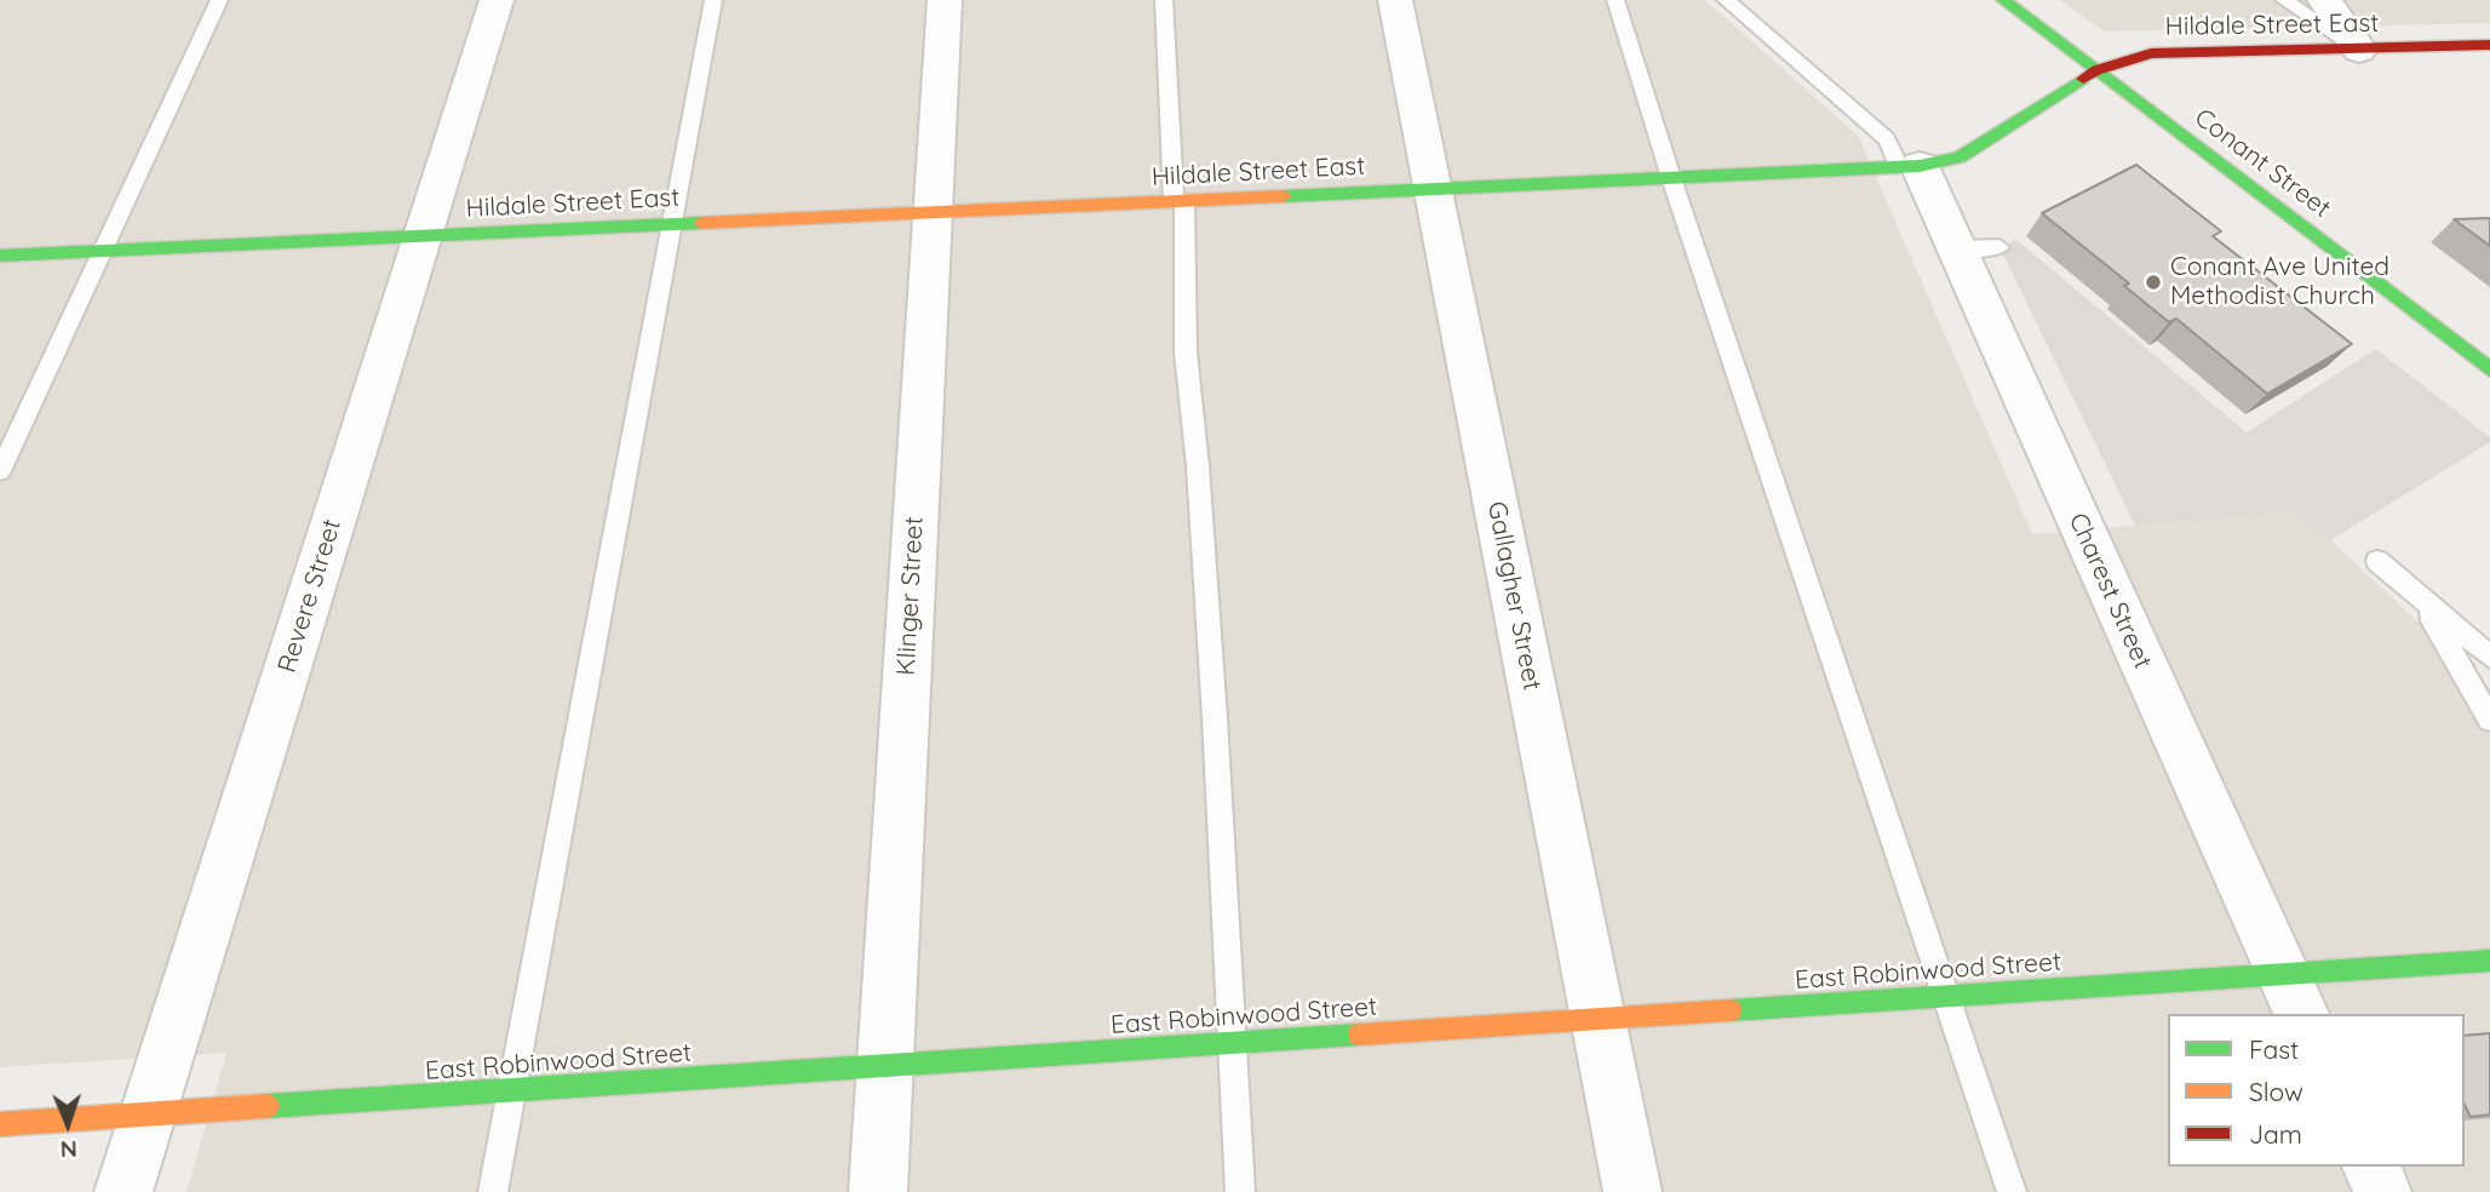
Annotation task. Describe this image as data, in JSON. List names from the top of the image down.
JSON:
{
  "streets": {
    "street": [
      "Hildale Street East",
      "Conant Street",
      "Charest Street",
      "Revere Street",
      "Klinger Street",
      "Gallagher Street",
      "East Robinwood Street"
    ]
  },
  "crossings": [
    ["Hildale Street East", "Conant Street"],
    ["Hildale Street East", "Charest Street"],
    ["Hildale Street East", "Revere Street"],
    ["Hildale Street East", "Klinger Street"],
    ["Hildale Street East", "Gallagher Street"],
    ["Charest Street", "East Robinwood Street"],
    ["Revere Street", "East Robinwood Street"],
    ["Klinger Street", "East Robinwood Street"],
    ["Gallagher Street", "East Robinwood Street"]
  ],
  "places": ["Conant Ave United Methodist Church"],
  "legend": ["Fast", "Slow", "Jam"],
  "north": "bottom"
}
